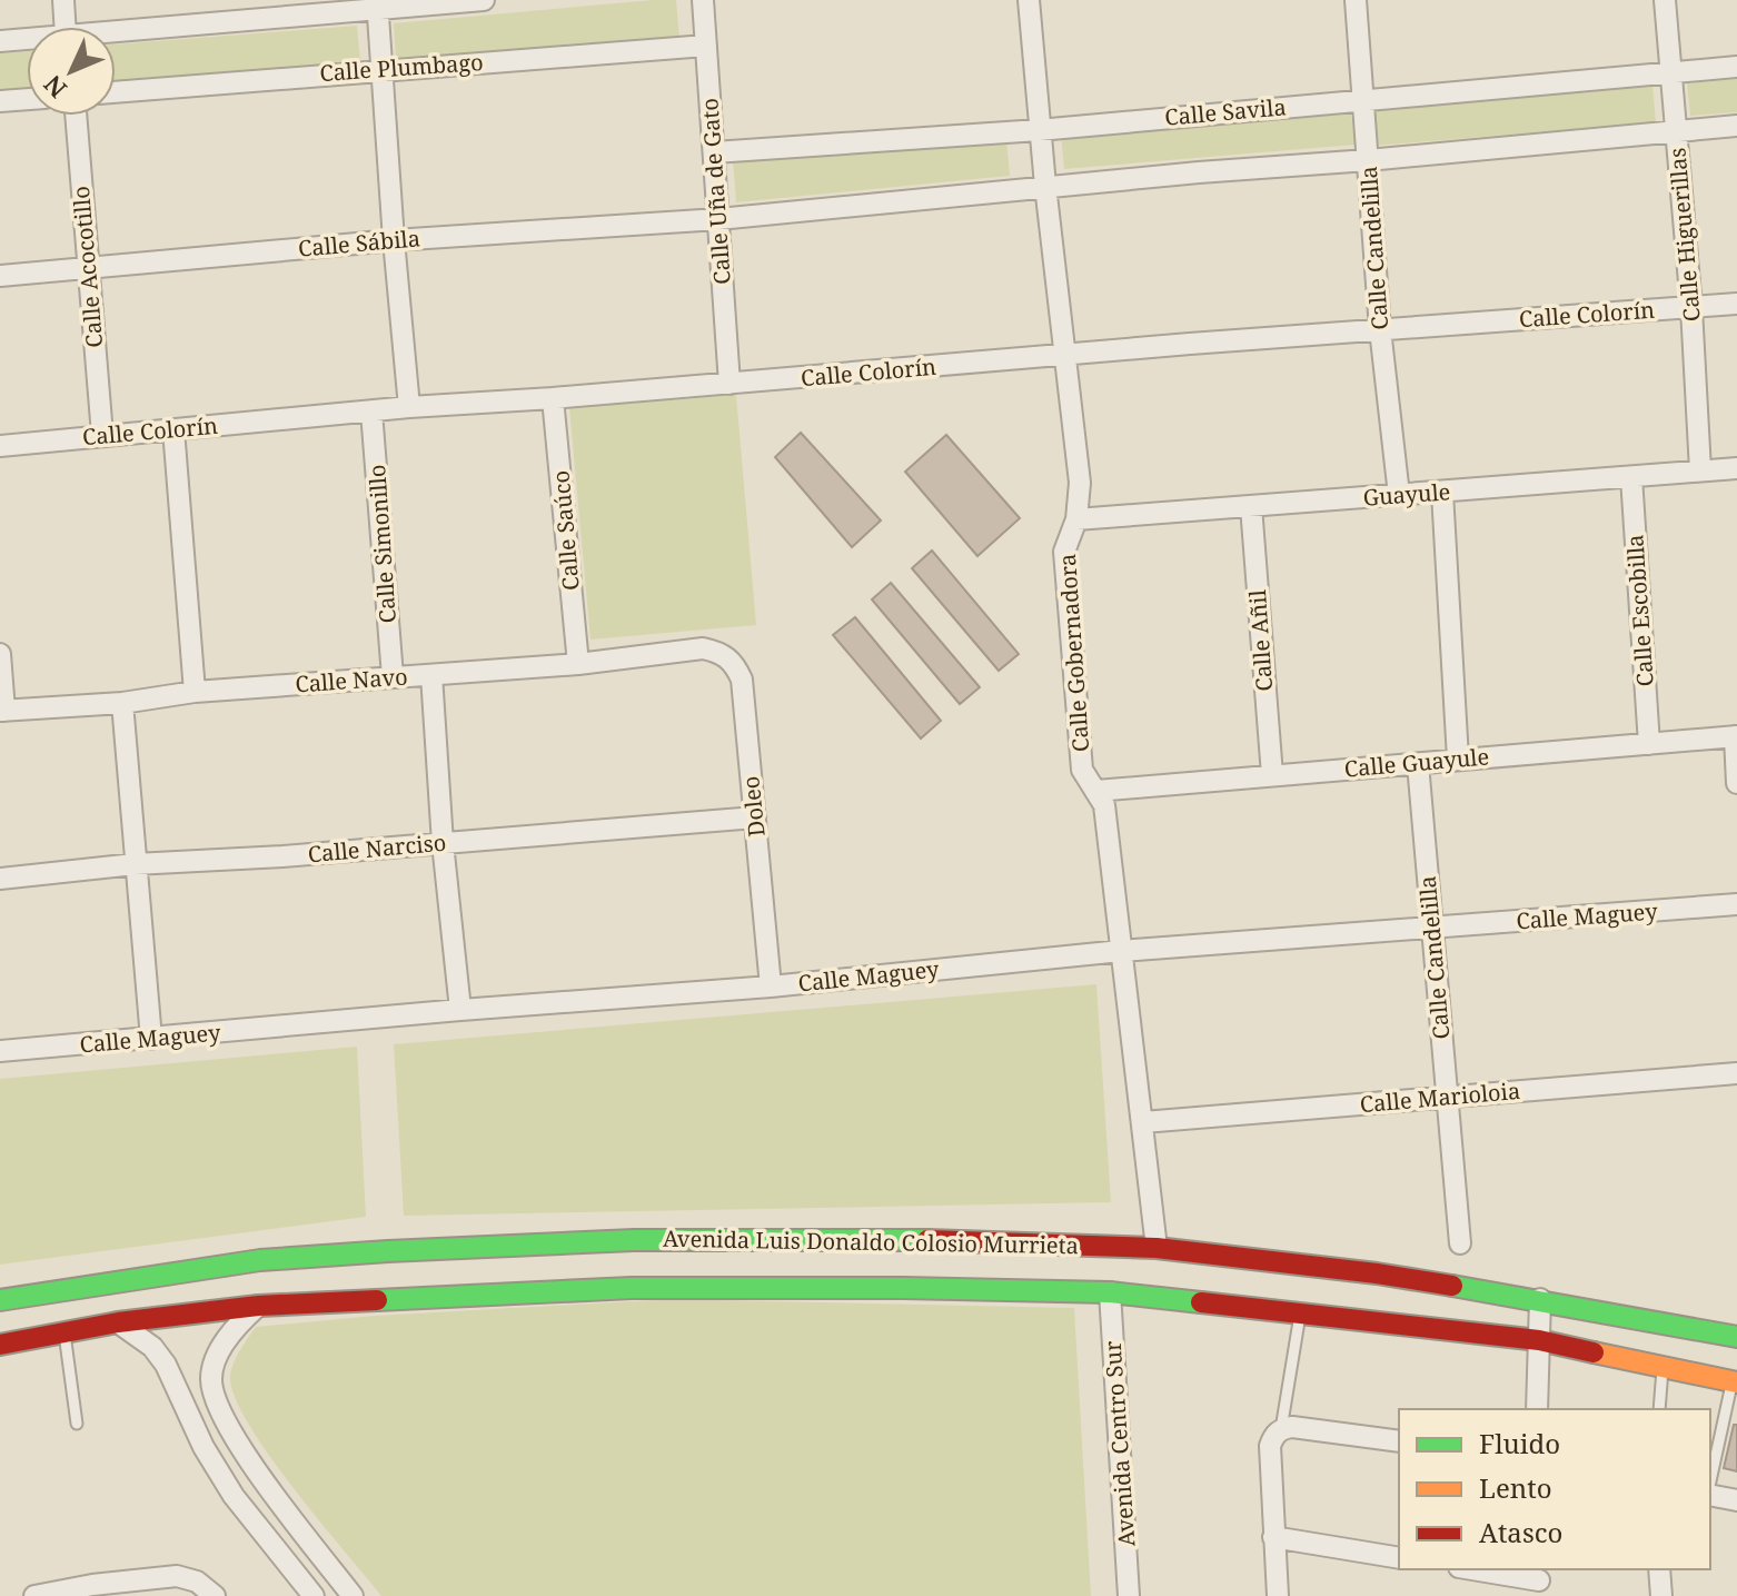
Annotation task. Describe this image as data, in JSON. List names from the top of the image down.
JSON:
{
  "streets": {
    "main road": ["Avenida Luis Donaldo Colosio Murrieta"],
    "street": [
      "Calle Plumbago",
      "Calle Savila",
      "Calle Uña de Gato",
      "Calle Higuerillas",
      "Calle Sábila",
      "Calle Candelilla",
      "Calle Acocotillo",
      "Calle Colorín",
      "Guayule",
      "Calle Saúco",
      "Calle Simonillo",
      "Calle Escobilla",
      "Calle Añil",
      "Calle Gobernadora",
      "Calle Navo",
      "Calle Guayule",
      "Doleo",
      "Calle Narciso",
      "Calle Maguey",
      "Calle Marioloia",
      "Avenida Centro Sur"
    ]
  },
  "crossings": [
    ["Calle Plumbago", "Calle Uña de Gato"],
    ["Calle Savila", "Calle Uña de Gato"],
    ["Calle Savila", "Calle Higuerillas"],
    ["Calle Savila", "Calle Candelilla"],
    ["Calle Savila", "Calle Gobernadora"],
    ["Calle Uña de Gato", "Calle Sábila"],
    ["Calle Uña de Gato", "Calle Colorín"],
    ["Calle Higuerillas", "Calle Colorín"],
    ["Calle Higuerillas", "Guayule"],
    ["Calle Sábila", "Calle Acocotillo"],
    ["Calle Candelilla", "Calle Colorín"],
    ["Calle Candelilla", "Guayule"],
    ["Calle Candelilla", "Calle Guayule"],
    ["Calle Candelilla", "Calle Maguey"],
    ["Calle Candelilla", "Calle Marioloia"],
    ["Calle Acocotillo", "Calle Colorín"],
    ["Calle Colorín", "Calle Saúco"],
    ["Calle Colorín", "Calle Simonillo"],
    ["Calle Colorín", "Calle Gobernadora"],
    ["Guayule", "Calle Escobilla"],
    ["Guayule", "Calle Añil"],
    ["Guayule", "Calle Gobernadora"],
    ["Calle Saúco", "Calle Navo"],
    ["Calle Simonillo", "Calle Navo"],
    ["Calle Escobilla", "Calle Guayule"],
    ["Calle Añil", "Calle Guayule"],
    ["Calle Gobernadora", "Calle Guayule"],
    ["Calle Gobernadora", "Calle Maguey"],
    ["Calle Gobernadora", "Calle Marioloia"],
    ["Calle Gobernadora", "Avenida Luis Donaldo Colosio Murrieta"],
    ["Calle Navo", "Doleo"],
    ["Doleo", "Calle Narciso"],
    ["Doleo", "Calle Maguey"],
    ["Avenida Luis Donaldo Colosio Murrieta", "Avenida Centro Sur"]
  ],
  "legend": ["Fluido", "Lento", "Atasco"],
  "north": "bottom left"
}
